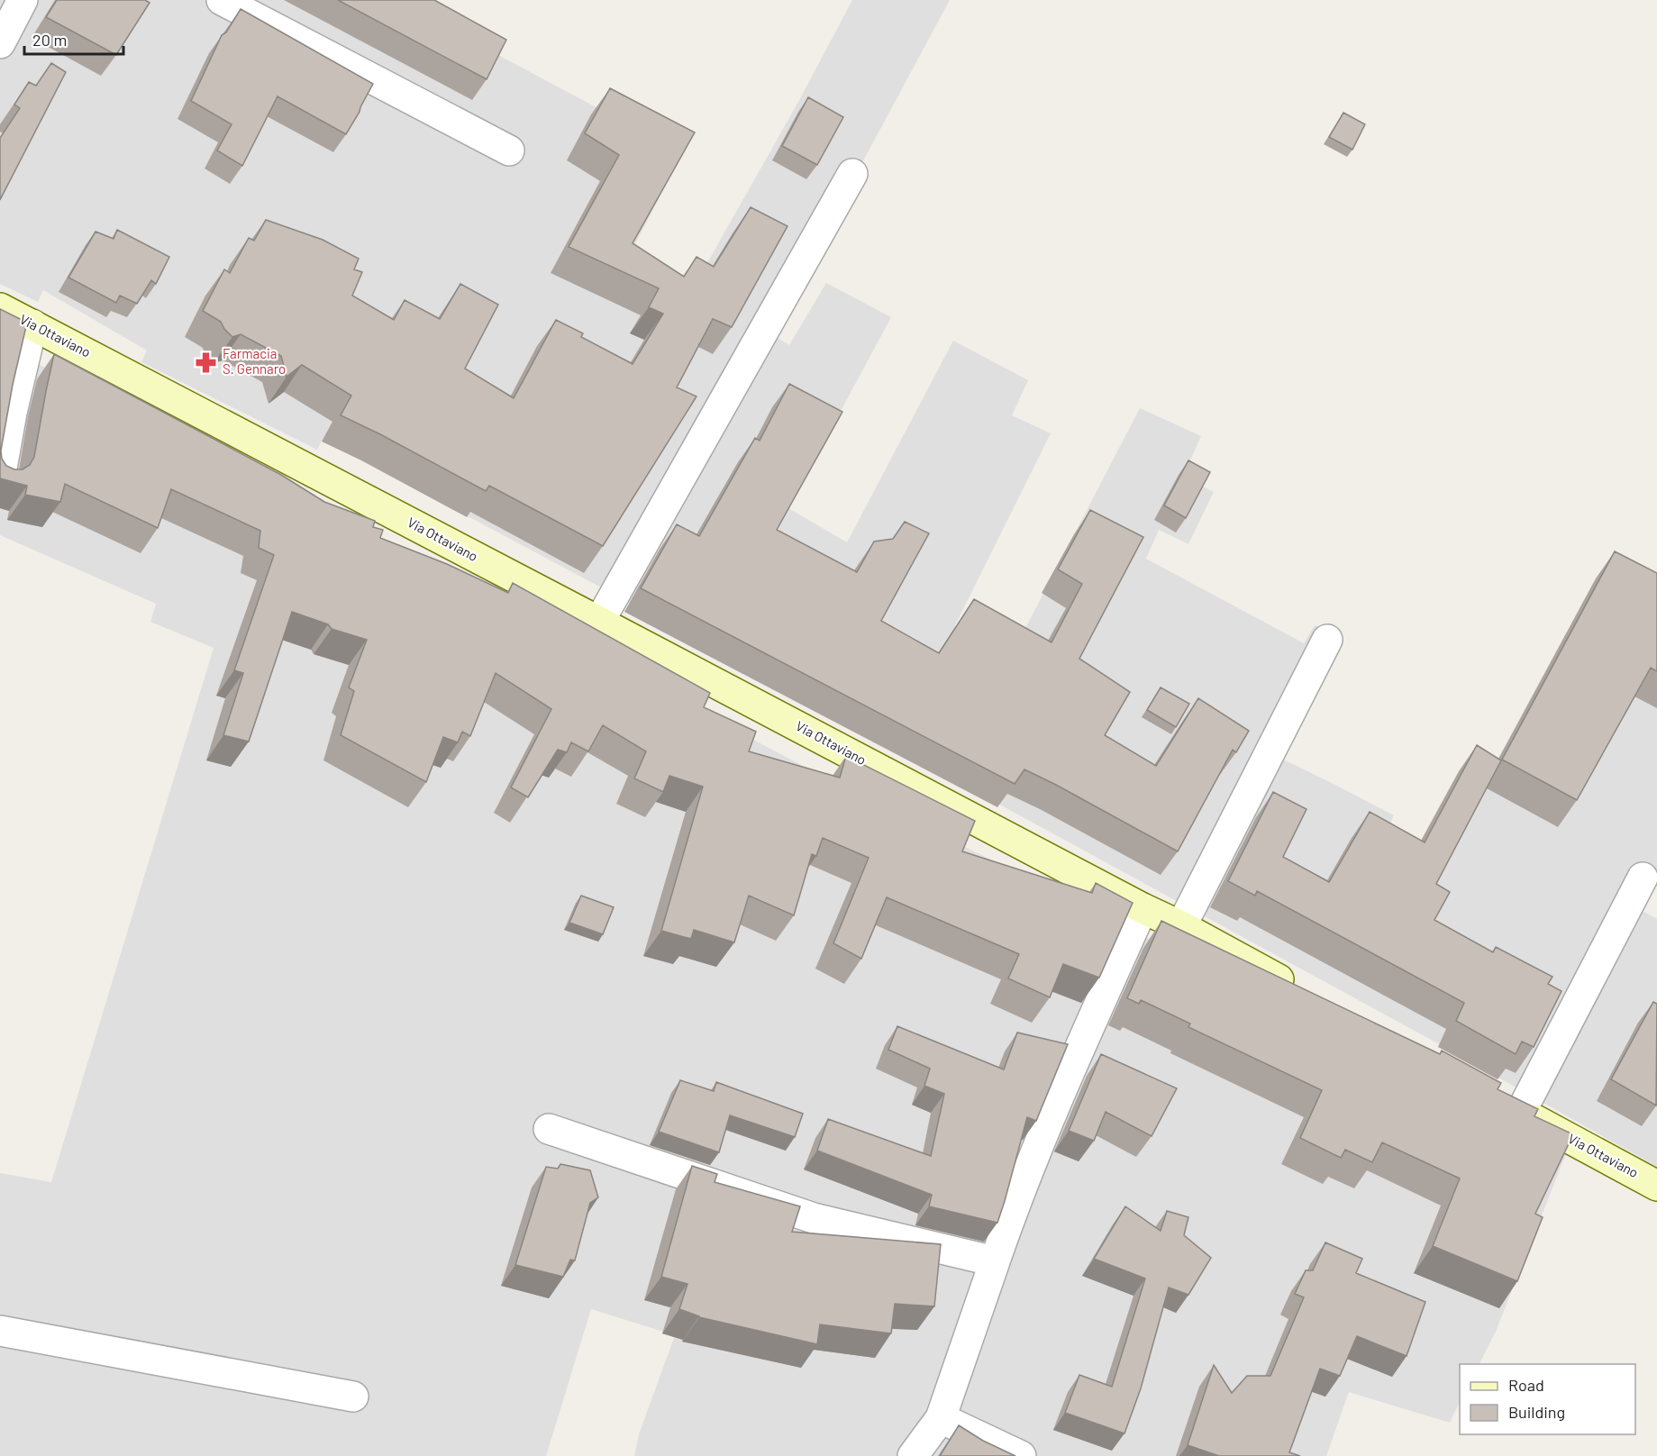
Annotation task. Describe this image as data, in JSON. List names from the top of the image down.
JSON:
{
  "streets": {
    "main road": ["Via Ottaviano"]
  },
  "places": {
    "pharmacy": ["Farmacia S. Gennaro"]
  },
  "legend": ["Road", "Building"],
  "scale_bar": "20 m"
}
